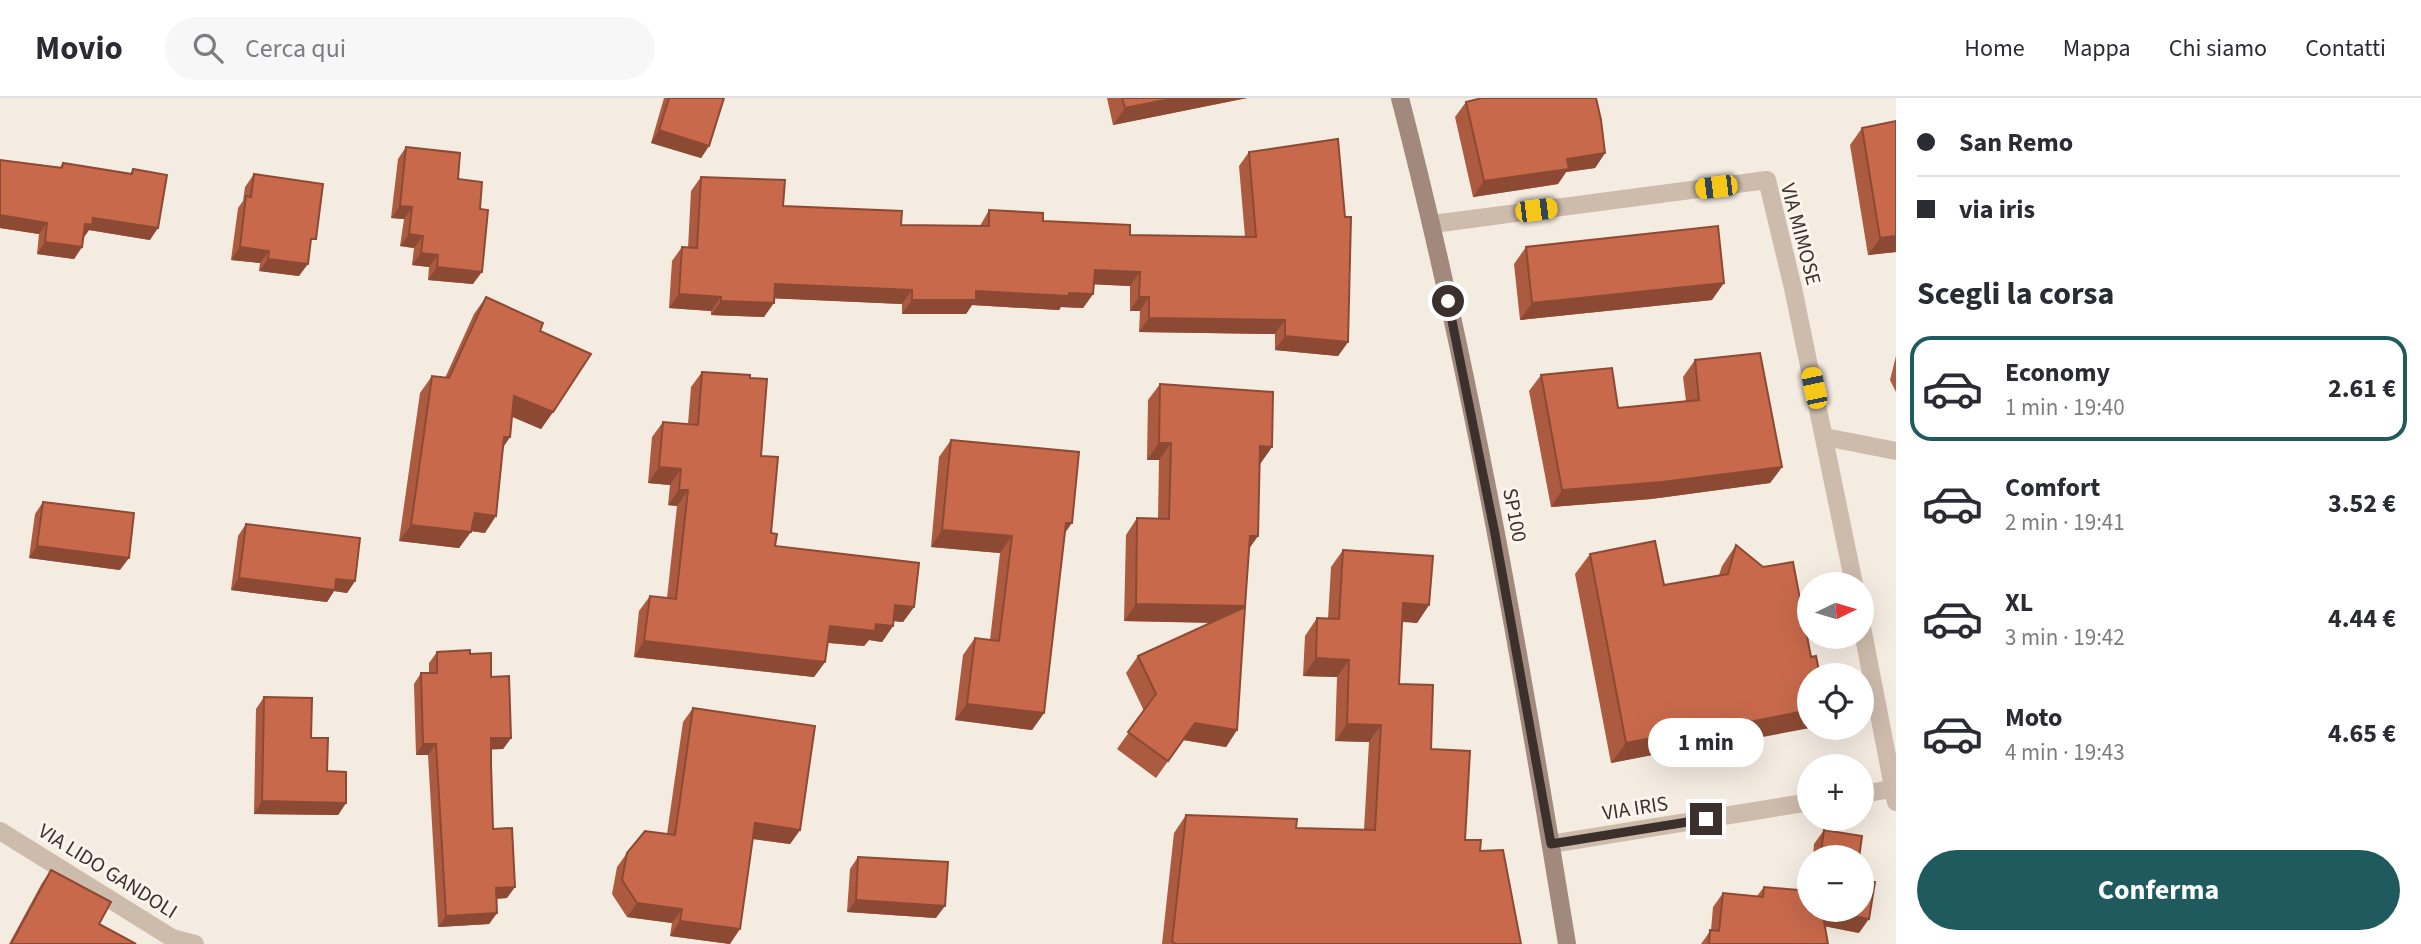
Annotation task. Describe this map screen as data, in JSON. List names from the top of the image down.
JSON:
{
  "streets": {
    "main road": ["SP100"],
    "street": ["VIA MIMOSE", "VIA IRIS", "VIA LIDO GANDOLI"]
  },
  "crossings": [
    ["VIA MIMOSE", "SP100"],
    ["SP100", "VIA IRIS"]
  ],
  "north": "right",
  "page": {
    "header": "Movio",
    "search": "Cerca qui",
    "nav": [
      "Home",
      "Mappa",
      "Chi siamo",
      "Contatti"
    ],
    "banner": ["San Remo", "via iris"],
    "heading": "Scegli la corsa",
    "list": [
      {
        "name": "Economy",
        "note": "1 min · 19:40",
        "value": "2.61 €"
      },
      {
        "name": "Comfort",
        "note": "2 min · 19:41",
        "value": "3.52 €"
      },
      {
        "name": "XL",
        "note": "3 min · 19:42",
        "value": "4.44 €"
      },
      {
        "name": "Moto",
        "note": "4 min · 19:43",
        "value": "4.65 €"
      }
    ],
    "map_buttons": ["+", "−"],
    "bubble": "1 min",
    "buttons": "Conferma"
  }
}
